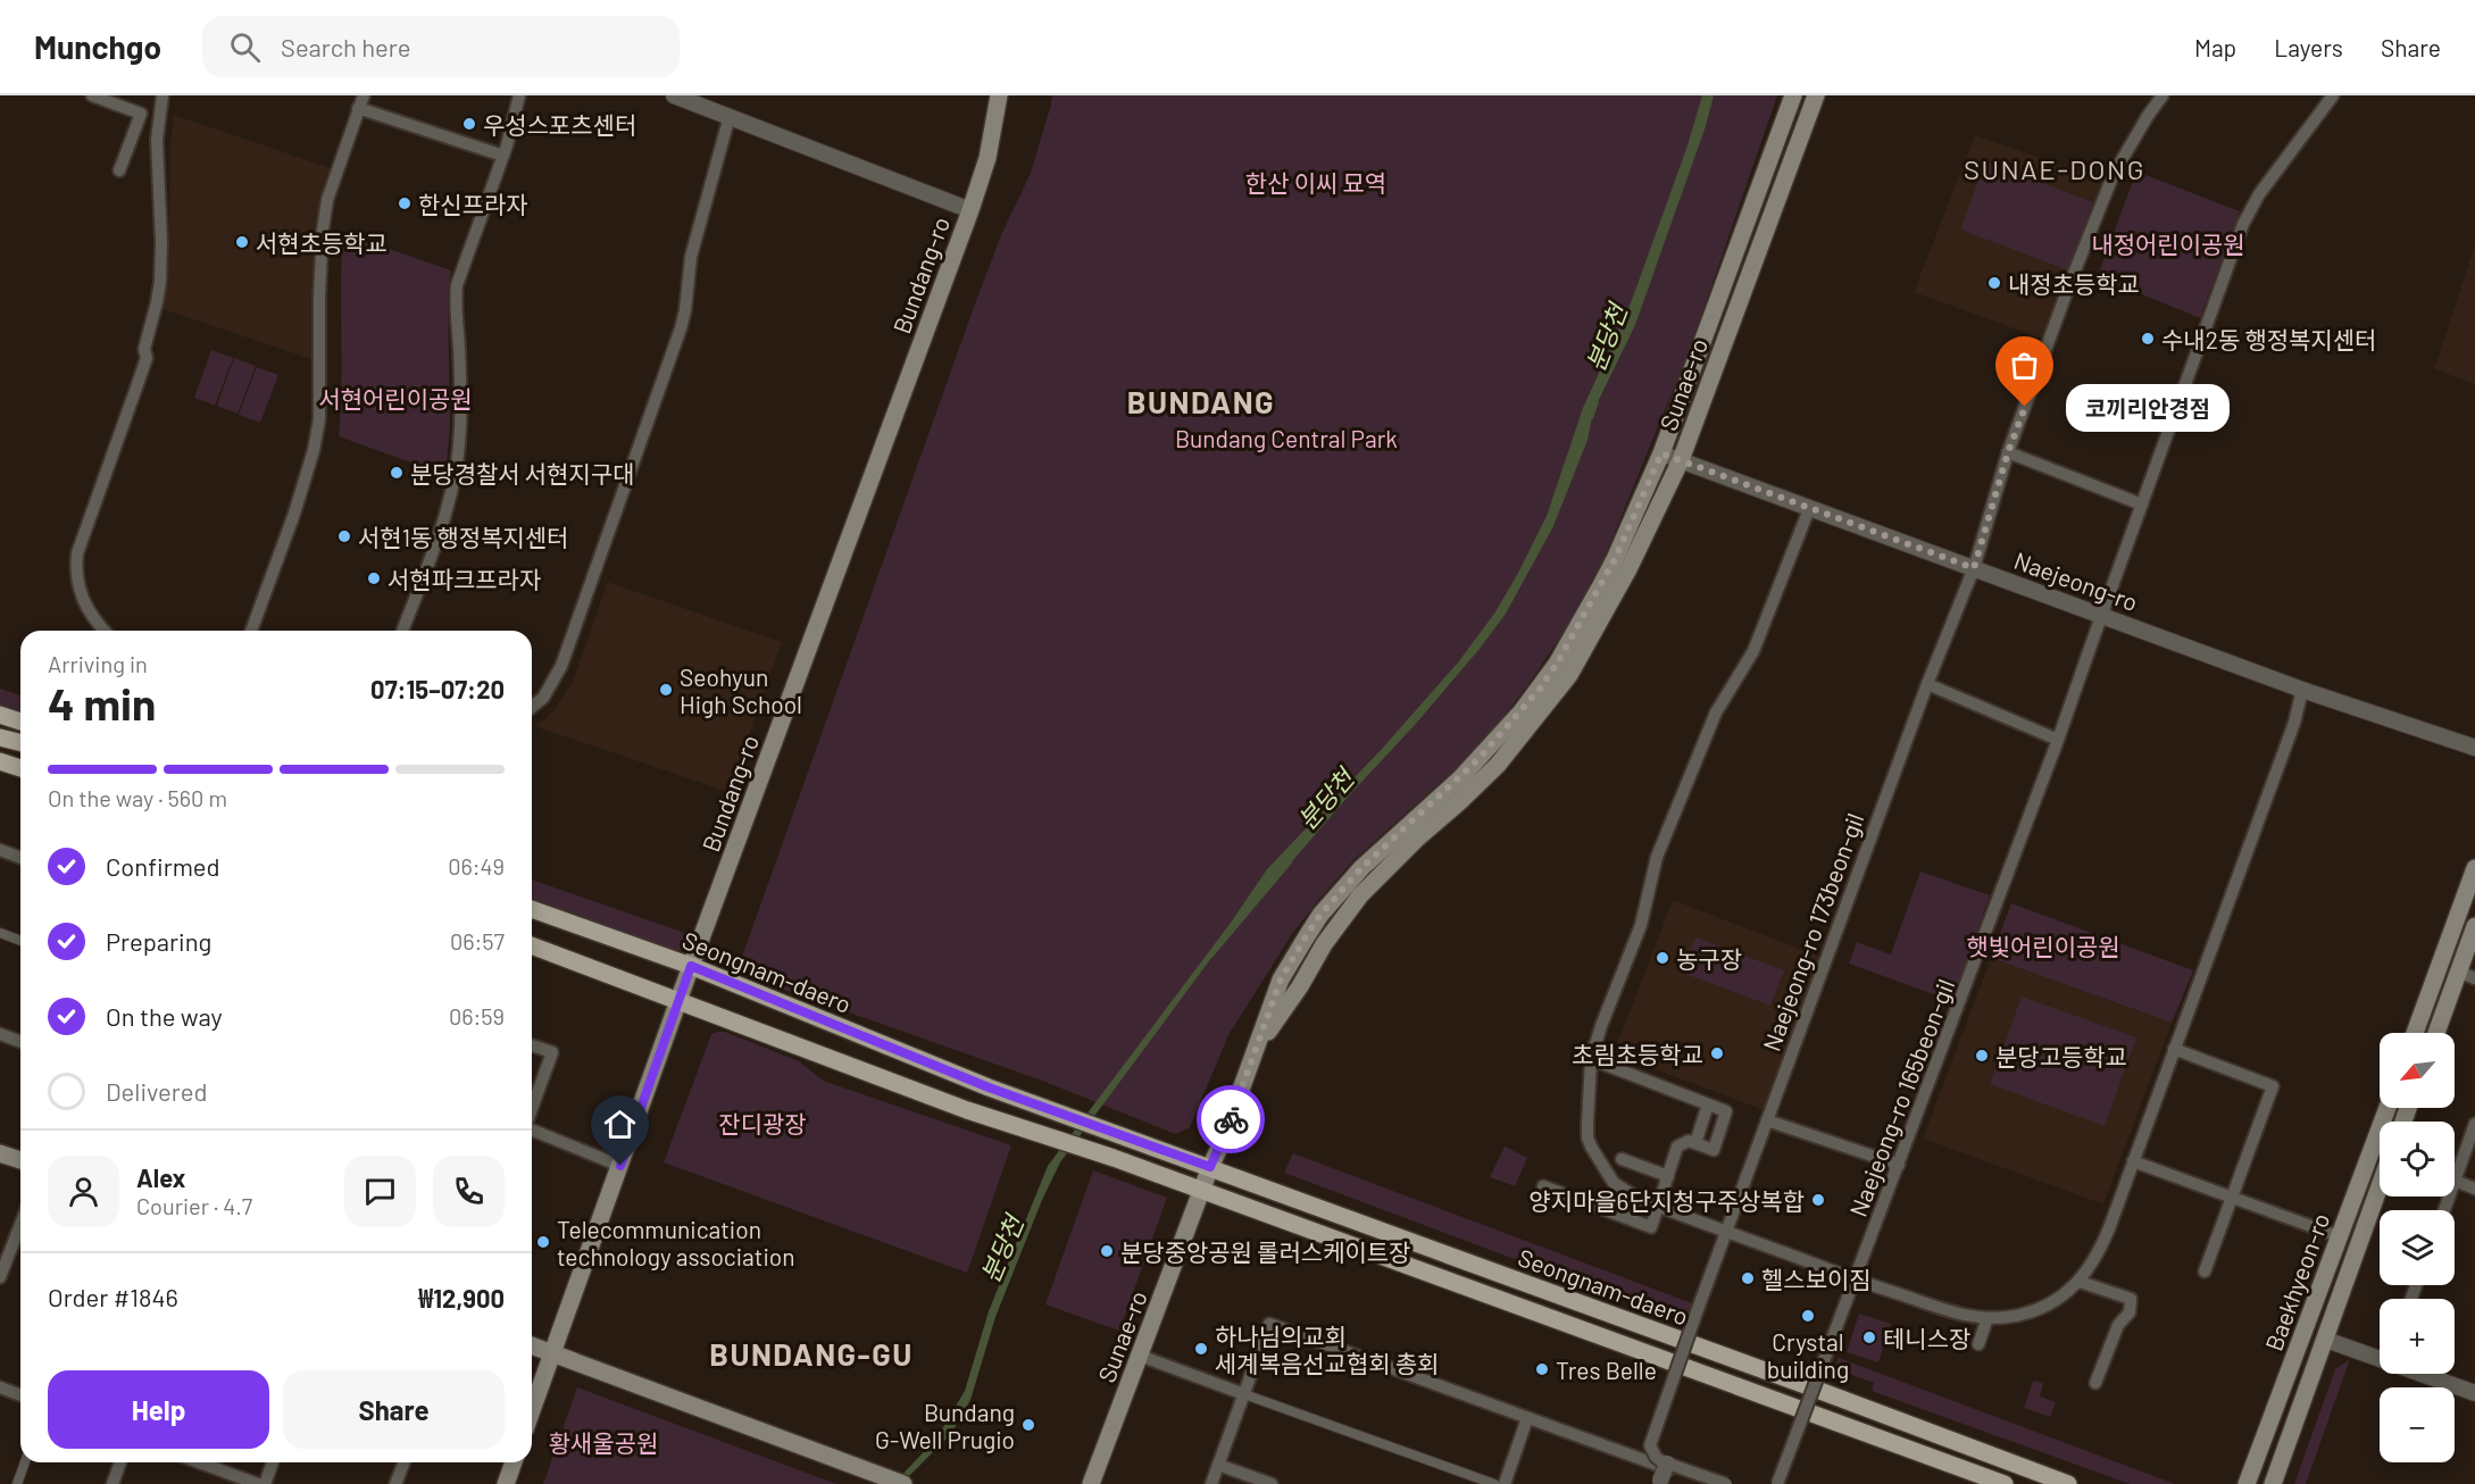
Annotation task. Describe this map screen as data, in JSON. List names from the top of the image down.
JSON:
{
  "streets": {
    "main road": [
      "Bundang-ro",
      "Sunae-ro",
      "Seongnam-daero",
      "Baekhyeon-ro"
    ],
    "street": ["Naejeong-ro", "Naejeong-ro 173beon-gil", "Naejeong-ro 165beon-gil"]
  },
  "crossings": [
    ["Bundang-ro", "Seongnam-daero"],
    ["Sunae-ro", "Naejeong-ro"],
    ["Sunae-ro", "Seongnam-daero"],
    ["Naejeong-ro", "Naejeong-ro 173beon-gil"],
    ["Naejeong-ro", "Naejeong-ro 165beon-gil"]
  ],
  "districts": ["SUNAE-DONG", "BUNDANG", "BUNDANG-GU"],
  "water": ["분당천"],
  "parks": [
    "한산 이씨 묘역",
    "내정어린이공원",
    "서현어린이공원",
    "Bundang Central Park",
    "햇빛어린이공원",
    "잔디광장",
    "황새울공원"
  ],
  "places": [
    "우성스포츠센터",
    "한신프라자",
    "서현초등학교",
    "내정초등학교",
    "수내2동 행정복지센터",
    "코끼리안경점",
    "분당경찰서 서현지구대",
    "서현1동 행정복지센터",
    "서현파크프라자",
    "Seohyun High School",
    "농구장",
    "초림초등학교",
    "분당고등학교",
    "양지마을6단지청구주상복합",
    "Telecommunication technology association",
    "분당중앙공원 롤러스케이트장",
    "헬스보이짐",
    "Crystal building",
    "테니스장",
    "하나님의교회 세계복음선교협회 총회",
    "Tres Belle",
    "Bundang G-Well Prugio"
  ],
  "north": "bottom left",
  "page": {
    "header": "Munchgo",
    "search": "Search here",
    "nav": ["Map", "Layers", "Share"],
    "bubble": "코끼리안경점",
    "heading": ["4 min", "Arriving in", "07:15–07:20"],
    "panel": [
      "Alex",
      "Courier · 4.7",
      "Order #1846",
      "₩12,900"
    ],
    "bar": "On the way · 560 m",
    "list": [
      ["Confirmed", "06:49"],
      ["Preparing", "06:57"],
      ["On the way", "06:59"],
      "Delivered"
    ],
    "map_buttons": ["+", "−"],
    "buttons": ["Help", "Share"]
  }
}
